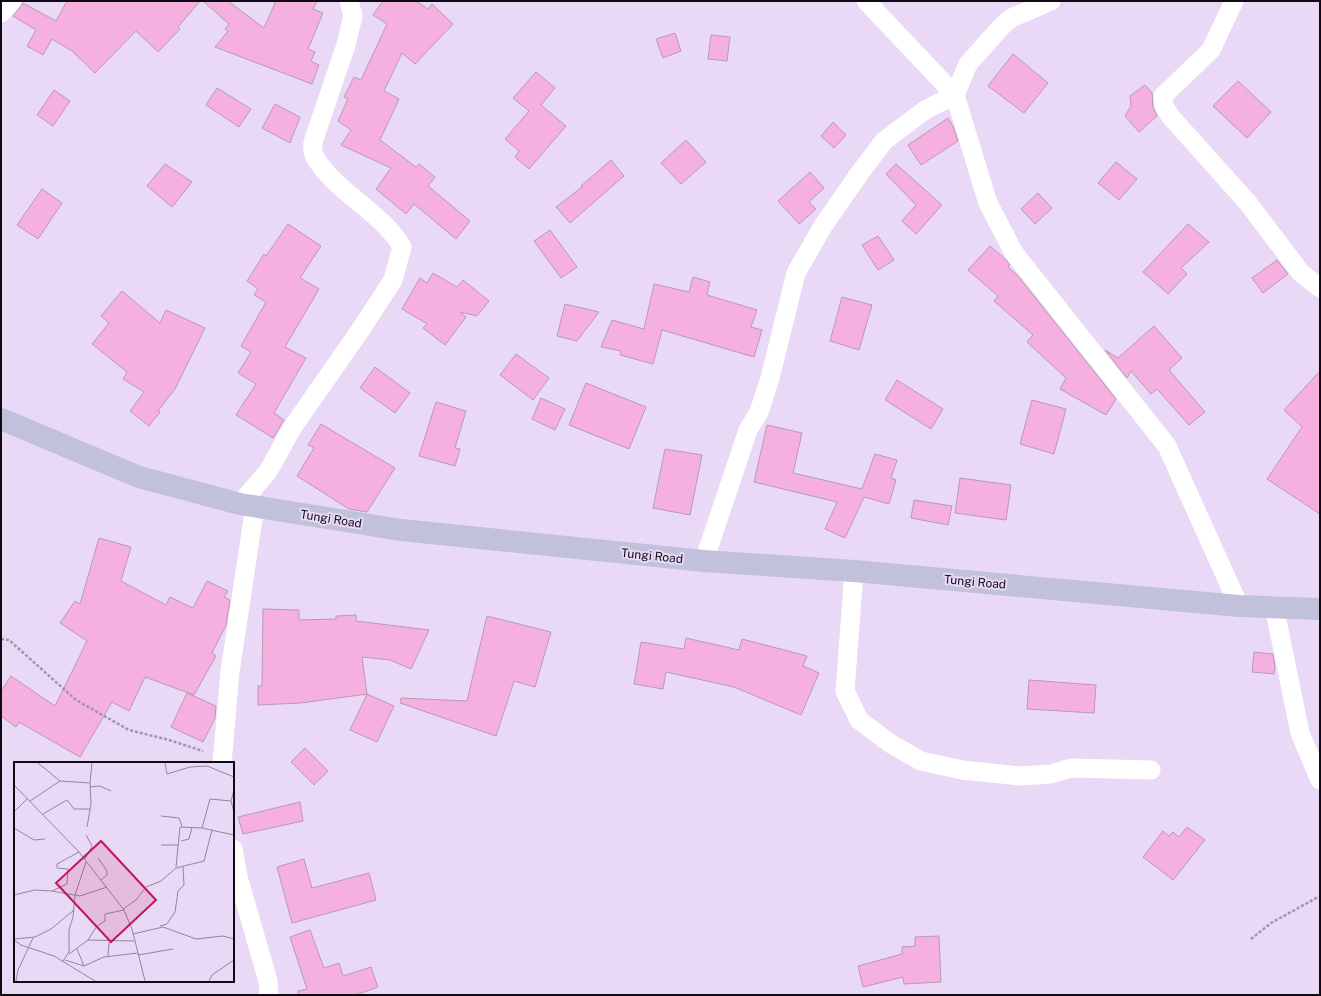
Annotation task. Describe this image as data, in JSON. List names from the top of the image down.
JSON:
{
  "streets": {
    "main road": ["Tungi Road"]
  }
}
